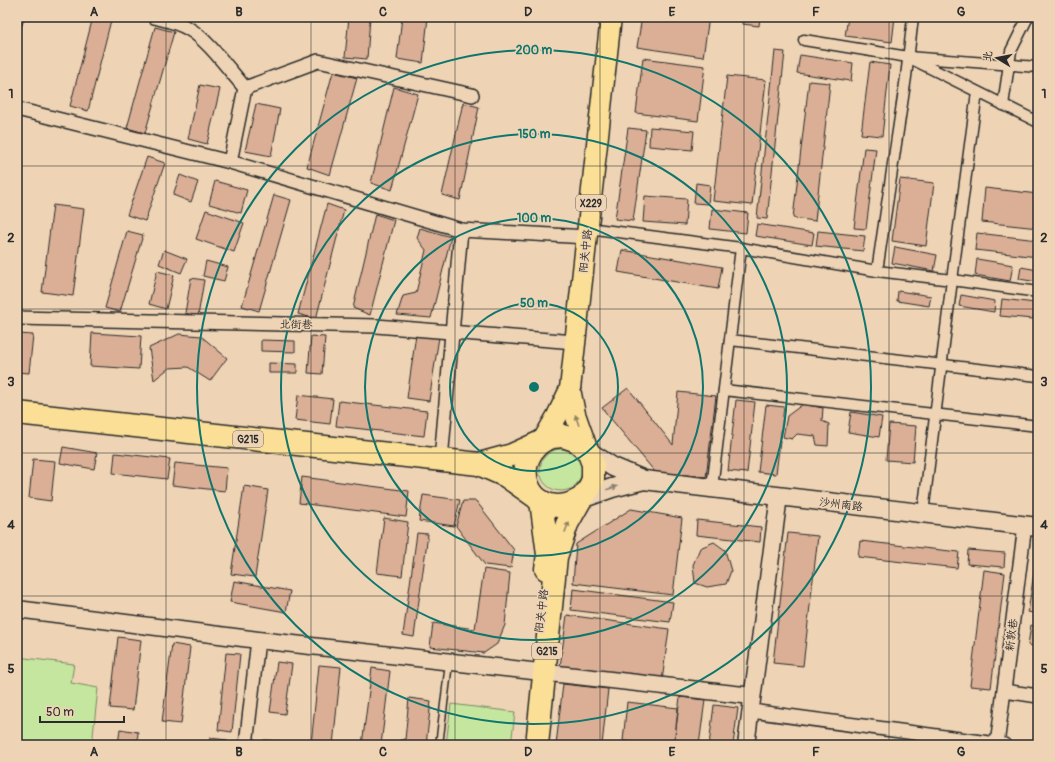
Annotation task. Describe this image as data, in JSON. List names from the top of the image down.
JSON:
{
  "streets": {
    "highway": ["阳关中路", "G215"],
    "main road": ["X229", "沙州南路"],
    "street": ["北街巷", "新敦巷"]
  },
  "crossings": [
    ["X229", "阳关中路"],
    ["X229", "G215"],
    ["阳关中路", "北街巷"],
    ["阳关中路", "G215"],
    ["沙州南路", "新敦巷"]
  ],
  "scale_bar": "50 m",
  "north": "left",
  "grid": {
    "columns": [
      "A",
      "B",
      "C",
      "D",
      "E",
      "F",
      "G"
    ],
    "rows": [
      "1",
      "2",
      "3",
      "4",
      "5"
    ]
  },
  "rings": [
    "200 m",
    "150 m",
    "100 m",
    "50 m"
  ]
}
